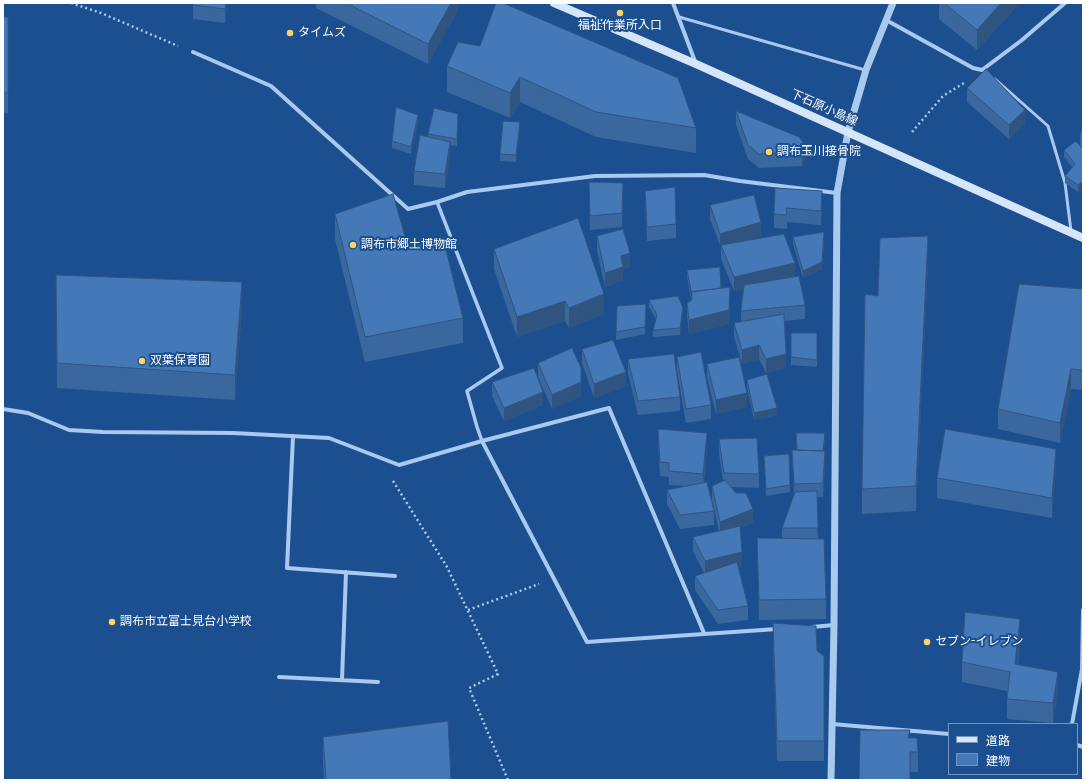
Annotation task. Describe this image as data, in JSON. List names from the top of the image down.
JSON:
{
  "streets": {
    "main road": ["下石原小島線"]
  },
  "places": [
    "福祉作業所入口",
    "タイムズ",
    "調布玉川接骨院",
    "調布市郷土博物館",
    "双葉保育園",
    "調布市立富士見台小学校",
    "セブン-イレブン"
  ],
  "legend": ["道路", "建物"]
}
